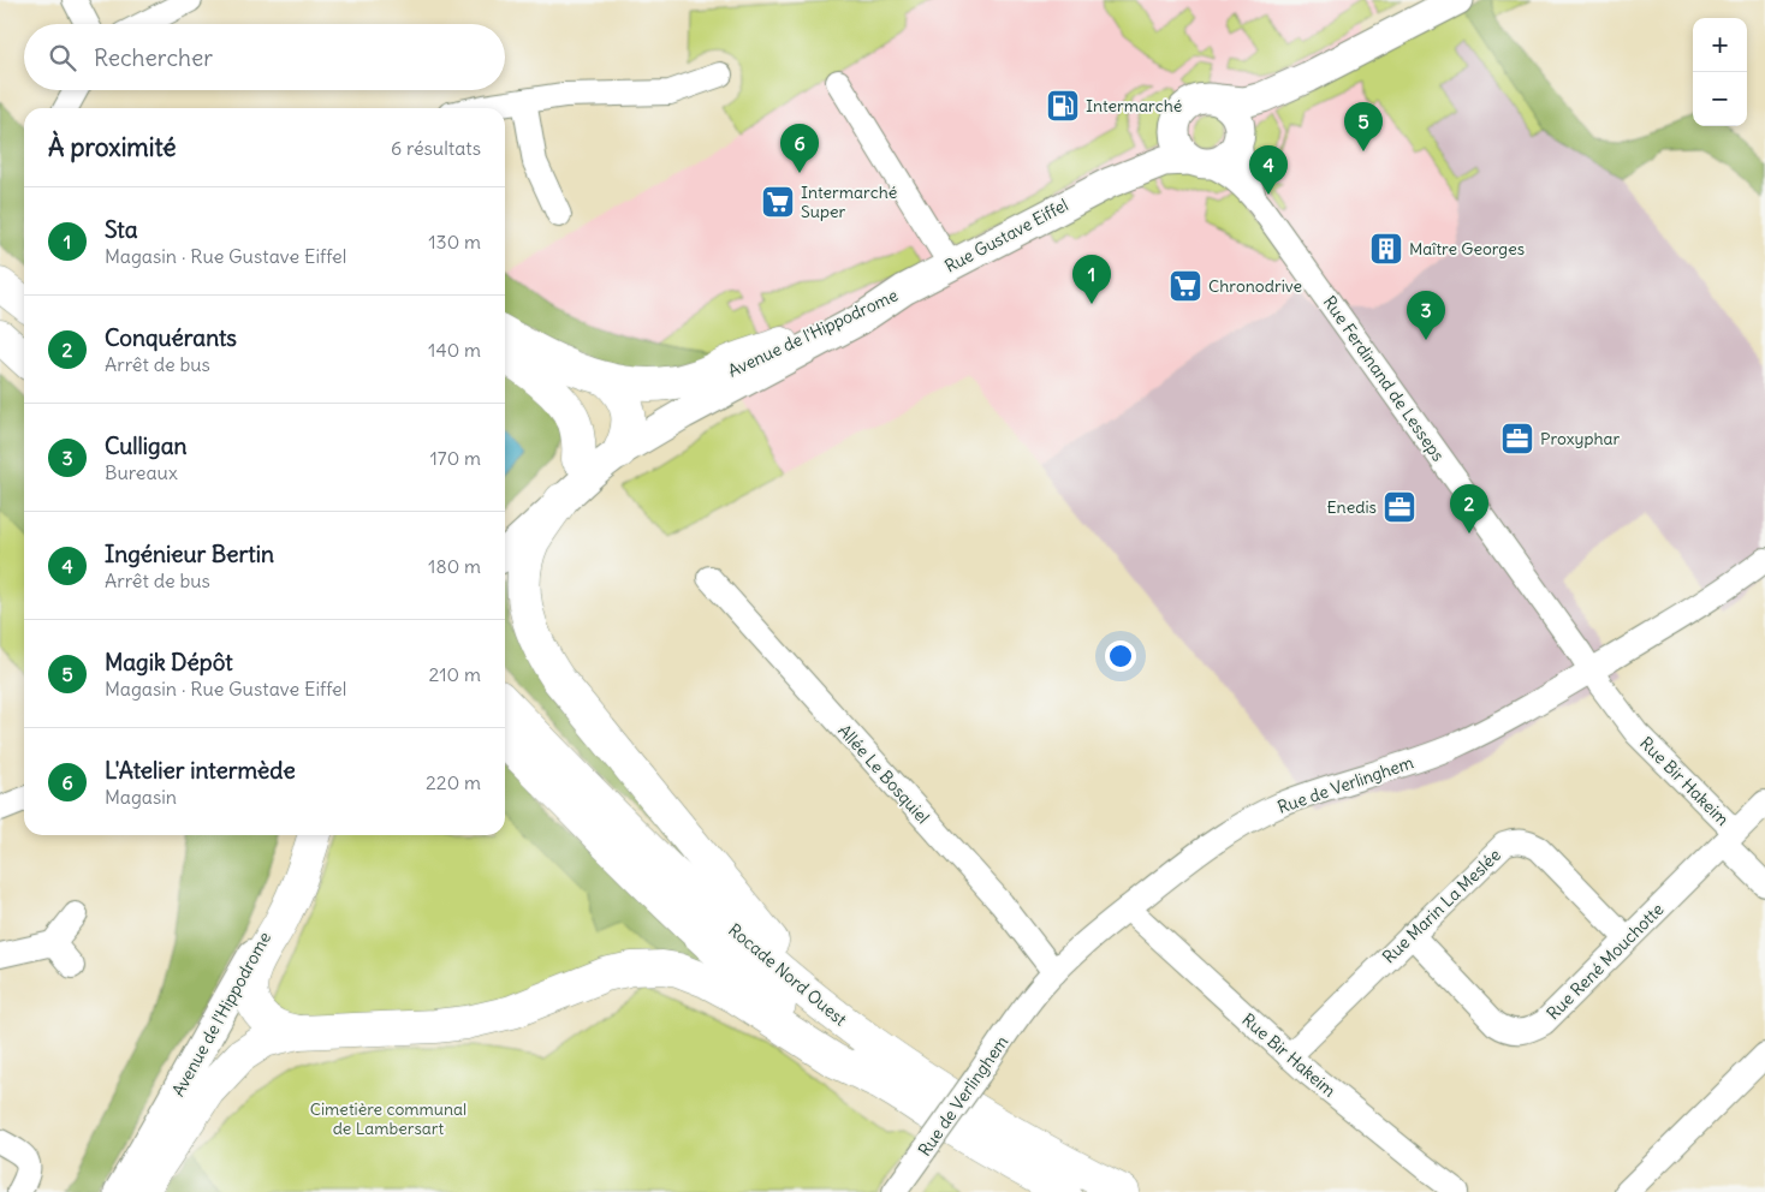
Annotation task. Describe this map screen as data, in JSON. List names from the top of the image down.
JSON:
{
  "streets": {
    "highway": ["Rocade Nord Ouest"],
    "main road": ["Rue Gustave Eiffel", "Avenue de l'Hippodrome"],
    "street": [
      "Rue Ferdinand de Lesseps",
      "Allée Le Bosquiel",
      "Rue Bir Hakeim",
      "Rue de Verlinghem",
      "Rue Marin La Meslée",
      "Rue René Mouchotte"
    ]
  },
  "crossings": [
    ["Rue Gustave Eiffel", "Avenue de l'Hippodrome"],
    ["Rue Gustave Eiffel", "Rue Ferdinand de Lesseps"],
    ["Rue Ferdinand de Lesseps", "Rue Bir Hakeim"],
    ["Rue Ferdinand de Lesseps", "Rue de Verlinghem"],
    ["Allée Le Bosquiel", "Rue de Verlinghem"],
    ["Rue Bir Hakeim", "Rue de Verlinghem"],
    ["Rue Bir Hakeim", "Rue Marin La Meslée"],
    ["Rue Bir Hakeim", "Rue René Mouchotte"],
    ["Rue Marin La Meslée", "Rue René Mouchotte"]
  ],
  "parks": ["Cimetière communal de Lambersart"],
  "places": {
    "fuel station": ["Intermarché"],
    "supermarket": ["Intermarché Super", "Chronodrive"],
    "building": ["Maître Georges"],
    "office": ["Proxyphar", "Enedis"]
  },
  "page": {
    "map_buttons": ["+", "−"],
    "search": "Rechercher",
    "pins": [
      "5",
      "6",
      "4",
      "1",
      "3",
      "2"
    ],
    "heading": ["À proximité", "6 résultats"],
    "list": [
      {
        "mark": "1",
        "name": "Sta",
        "note": "Magasin · Rue Gustave Eiffel",
        "value": "130 m"
      },
      {
        "mark": "2",
        "name": "Conquérants",
        "note": "Arrêt de bus",
        "value": "140 m"
      },
      {
        "mark": "3",
        "name": "Culligan",
        "note": "Bureaux",
        "value": "170 m"
      },
      {
        "mark": "4",
        "name": "Ingénieur Bertin",
        "note": "Arrêt de bus",
        "value": "180 m"
      },
      {
        "mark": "5",
        "name": "Magik Dépôt",
        "note": "Magasin · Rue Gustave Eiffel",
        "value": "210 m"
      },
      {
        "mark": "6",
        "name": "L'Atelier intermède",
        "note": "Magasin",
        "value": "220 m"
      }
    ]
  }
}
